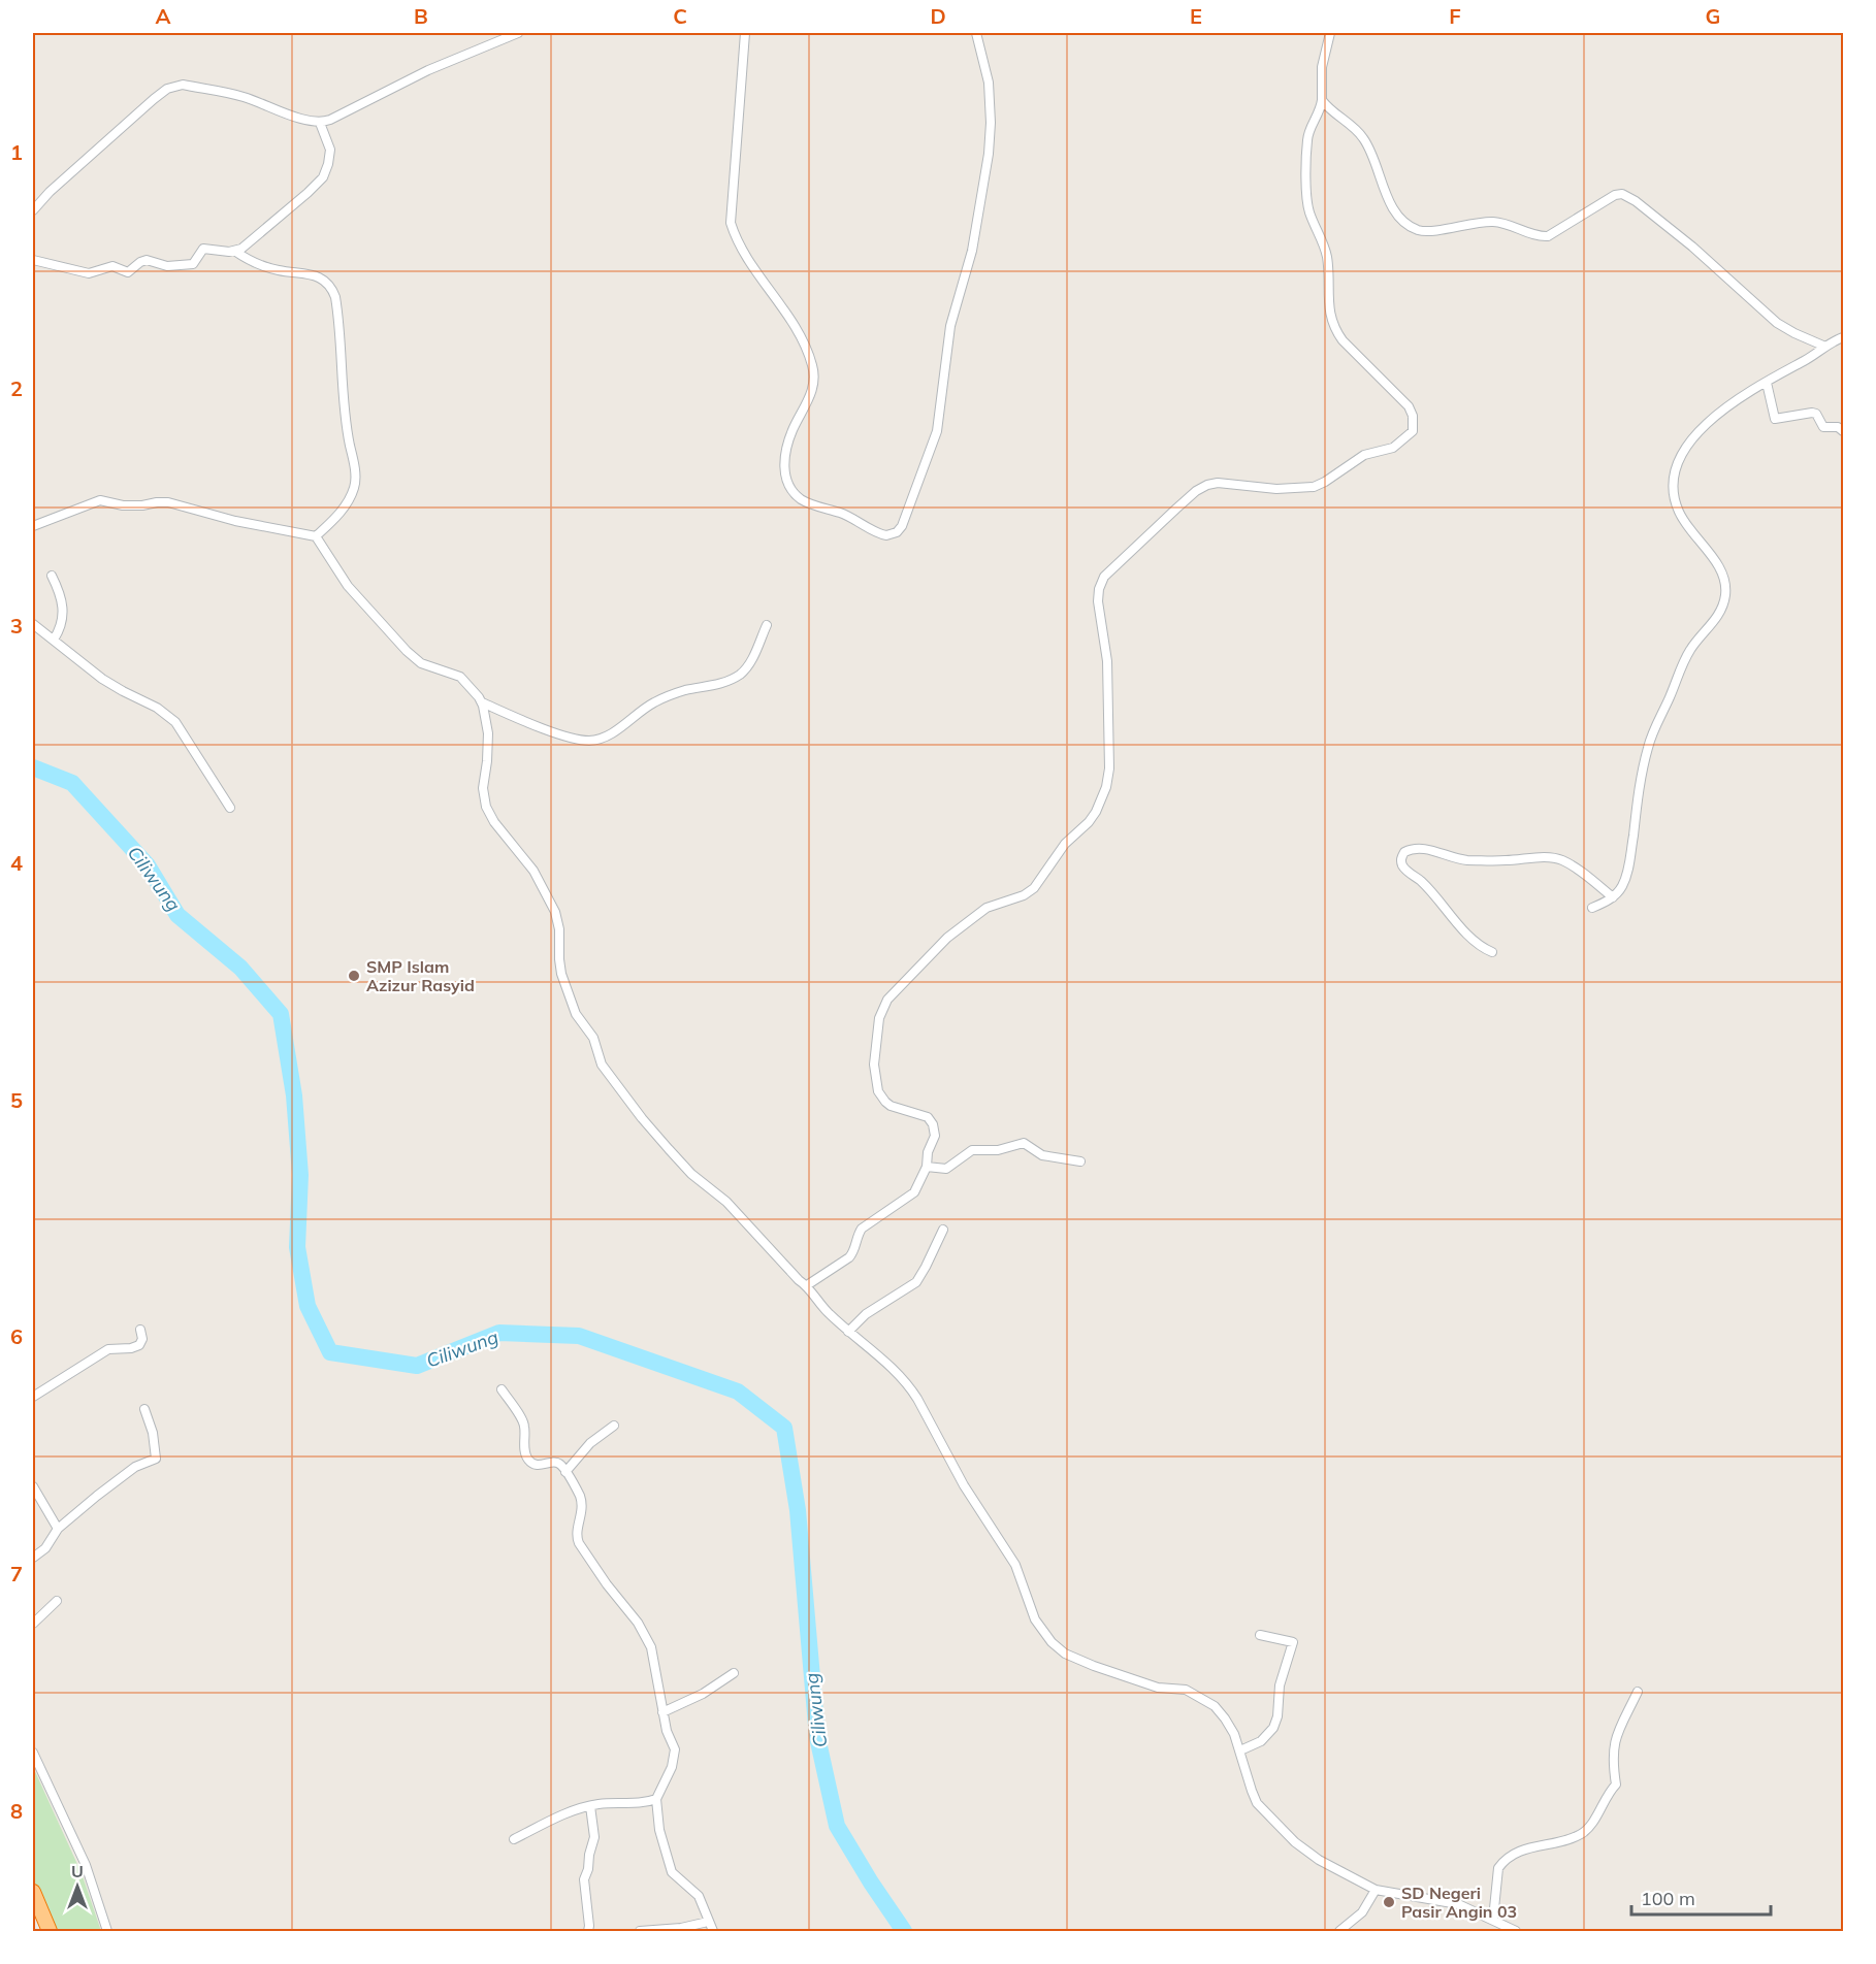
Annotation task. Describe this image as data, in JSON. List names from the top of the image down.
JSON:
{
  "water": ["Ciliwung"],
  "places": ["SMP Islam Azizur Rasyid", "SD Negeri Pasir Angin 03"],
  "scale_bar": "100 m",
  "north": "top",
  "grid": {
    "columns": [
      "A",
      "B",
      "C",
      "D",
      "E",
      "F",
      "G"
    ],
    "rows": [
      "1",
      "2",
      "3",
      "4",
      "5",
      "6",
      "7",
      "8"
    ]
  }
}
